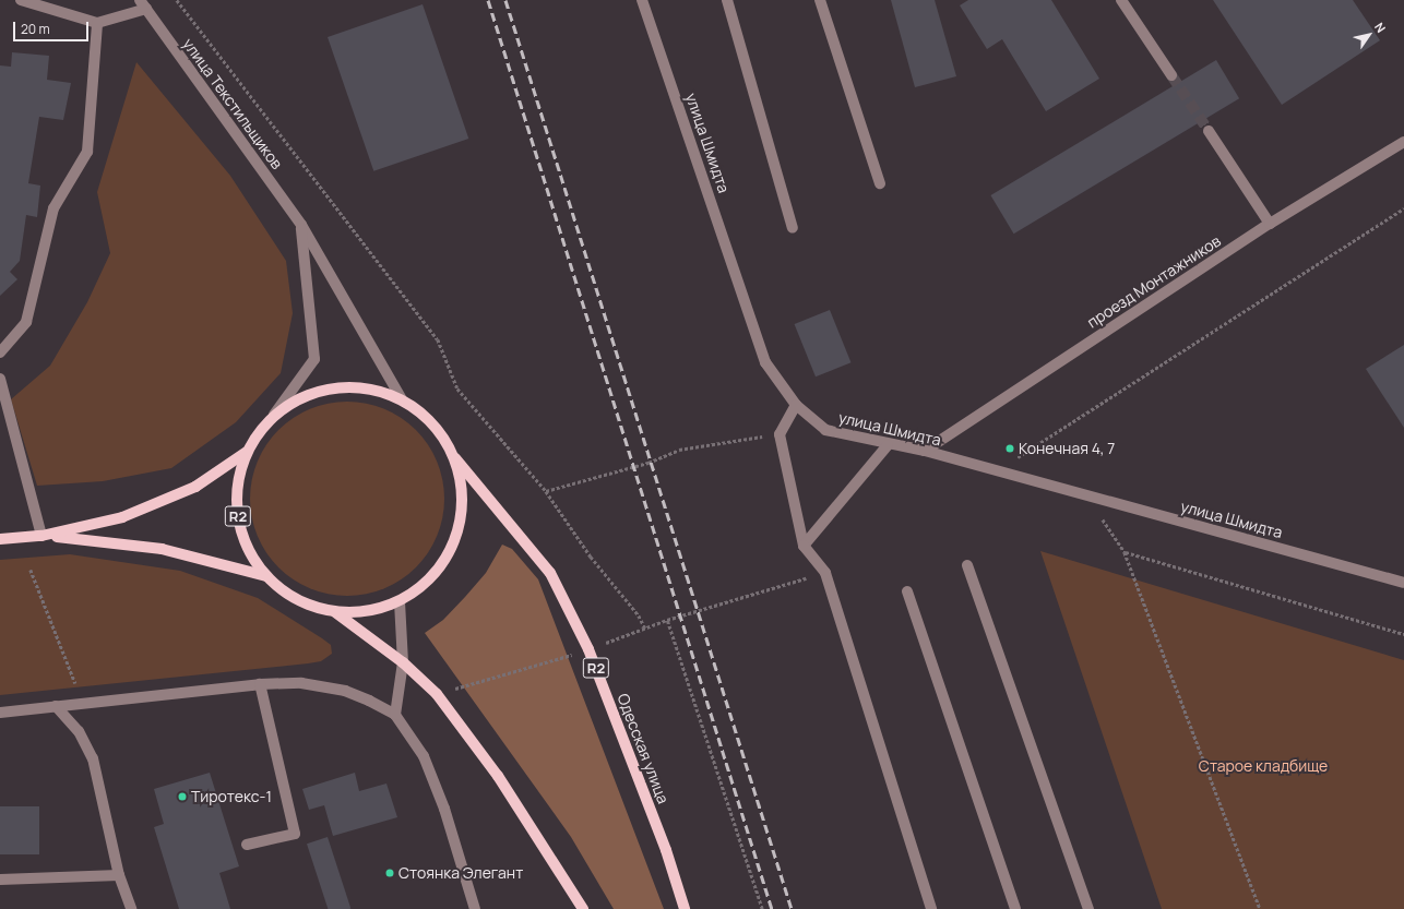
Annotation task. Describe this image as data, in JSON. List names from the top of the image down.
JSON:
{
  "streets": {
    "main road": ["R2", "Одесская улица"],
    "street": ["улица Текстильщиков", "улица Шмидта", "проезд Монтажников"]
  },
  "crossings": [
    ["улица Текстильщиков", "R2"],
    ["улица Шмидта", "проезд Монтажников"],
    ["R2", "Одесская улица"]
  ],
  "parks": ["Старое кладбище"],
  "places": ["Конечная 4, 7", "Тиротекс-1", "Стоянка Элегант"],
  "scale_bar": "20 m",
  "north": "top right"
}
